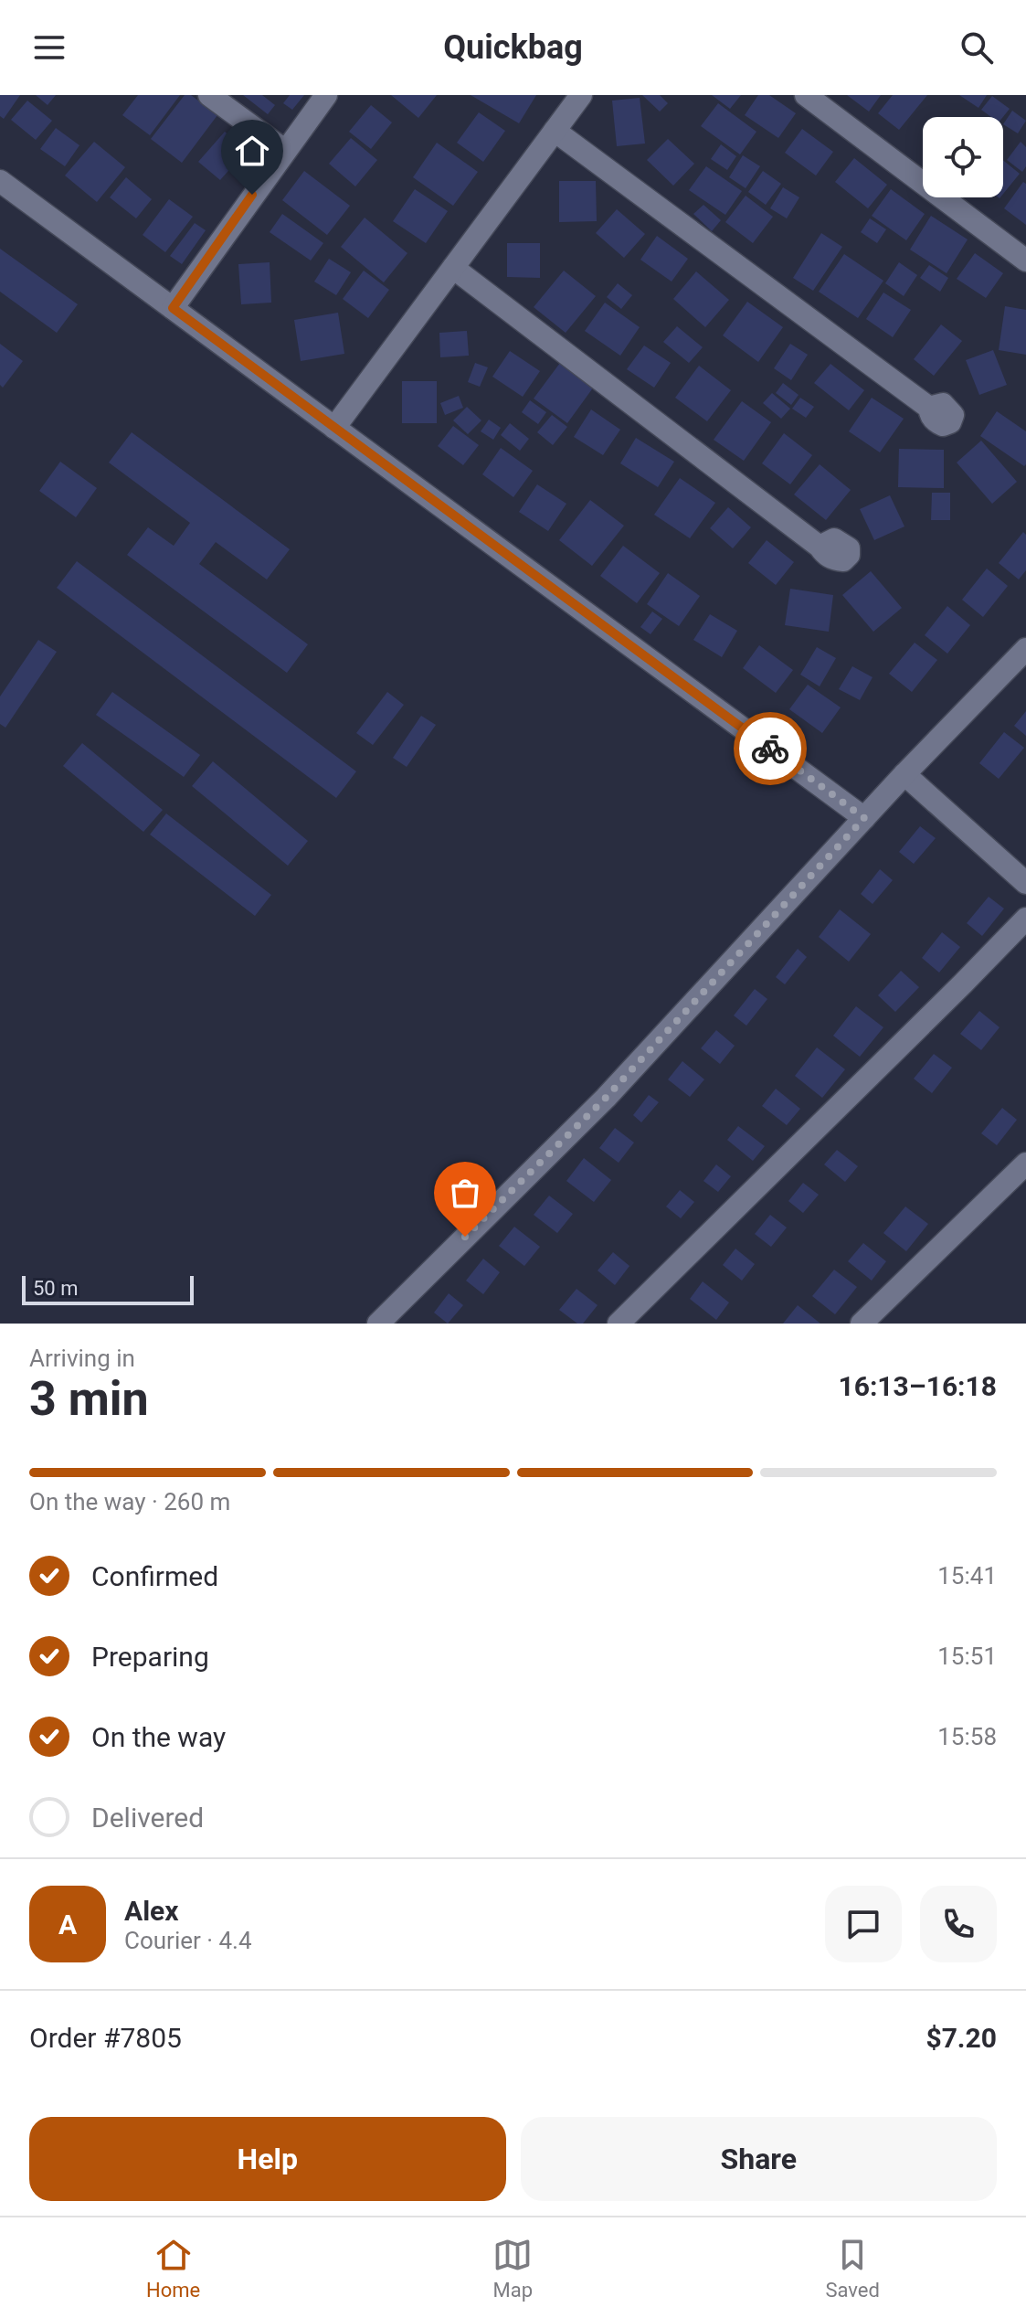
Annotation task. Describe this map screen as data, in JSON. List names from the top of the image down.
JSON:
{
  "scale_bar": "50 m",
  "page": {
    "header": "Quickbag",
    "scale": "50 m",
    "heading": ["3 min", "Arriving in", "16:13–16:18"],
    "panel": [
      "Alex",
      "Courier · 4.4",
      "Order #7805",
      "$7.20"
    ],
    "bar": "On the way · 260 m",
    "list": [
      ["Confirmed", "15:41"],
      ["Preparing", "15:51"],
      ["On the way", "15:58"],
      "Delivered"
    ],
    "round": "A",
    "buttons": ["Help", "Share"],
    "tabs": ["Home", "Map", "Saved"]
  }
}
